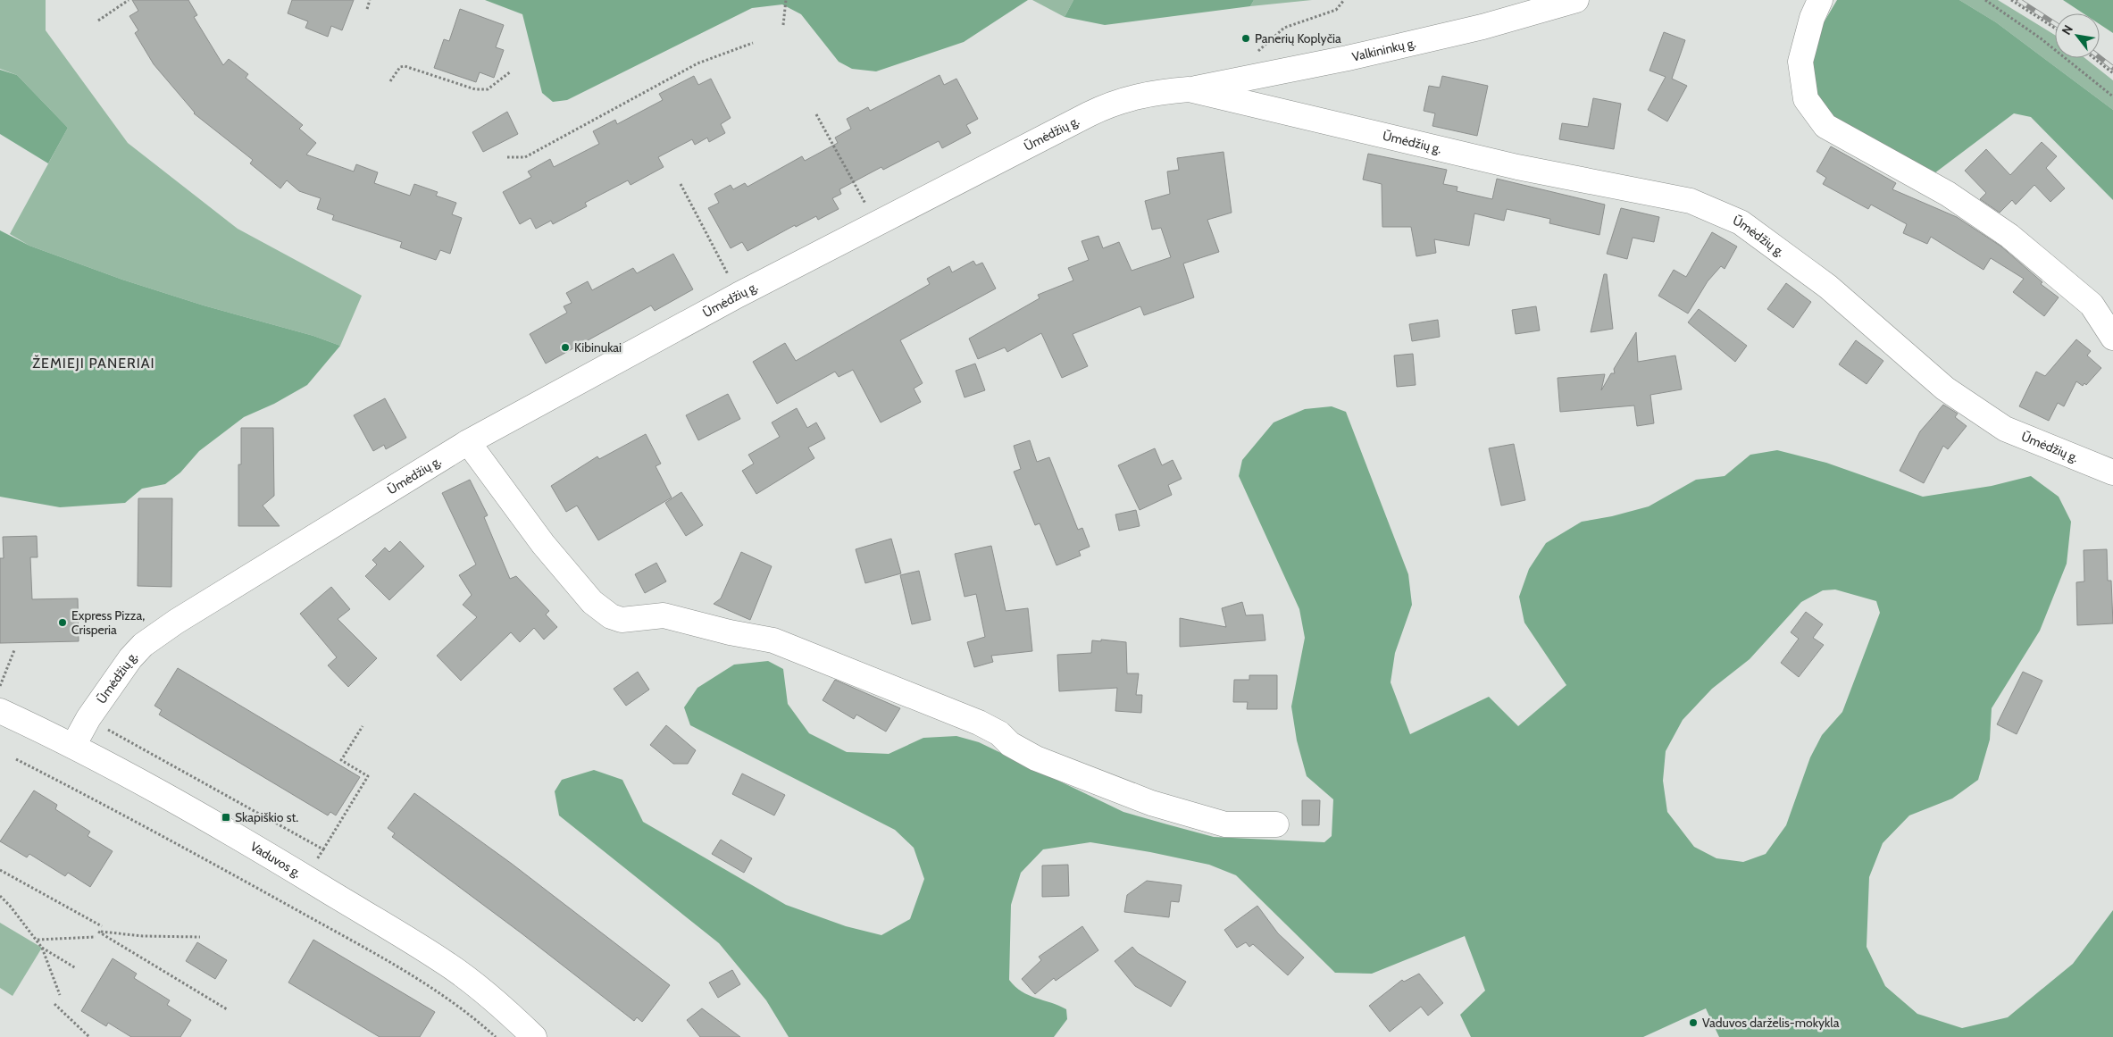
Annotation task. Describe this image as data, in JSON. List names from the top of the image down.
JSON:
{
  "streets": {
    "street": ["Valkininkų g.", "Ūmėdžių g.", "Vaduvos g."]
  },
  "crossings": [
    ["Valkininkų g.", "Ūmėdžių g."],
    ["Ūmėdžių g.", "Vaduvos g."]
  ],
  "districts": ["ŽEMIEJI PANERIAI"],
  "places": {
    "other": [
      "Panerių Koplyčia",
      "Kibinukai",
      "Express Pizza, Crisperia",
      "Vaduvos darželis-mokykla"
    ],
    "transit": ["Skapiškio st."]
  },
  "north": "top left"
}
